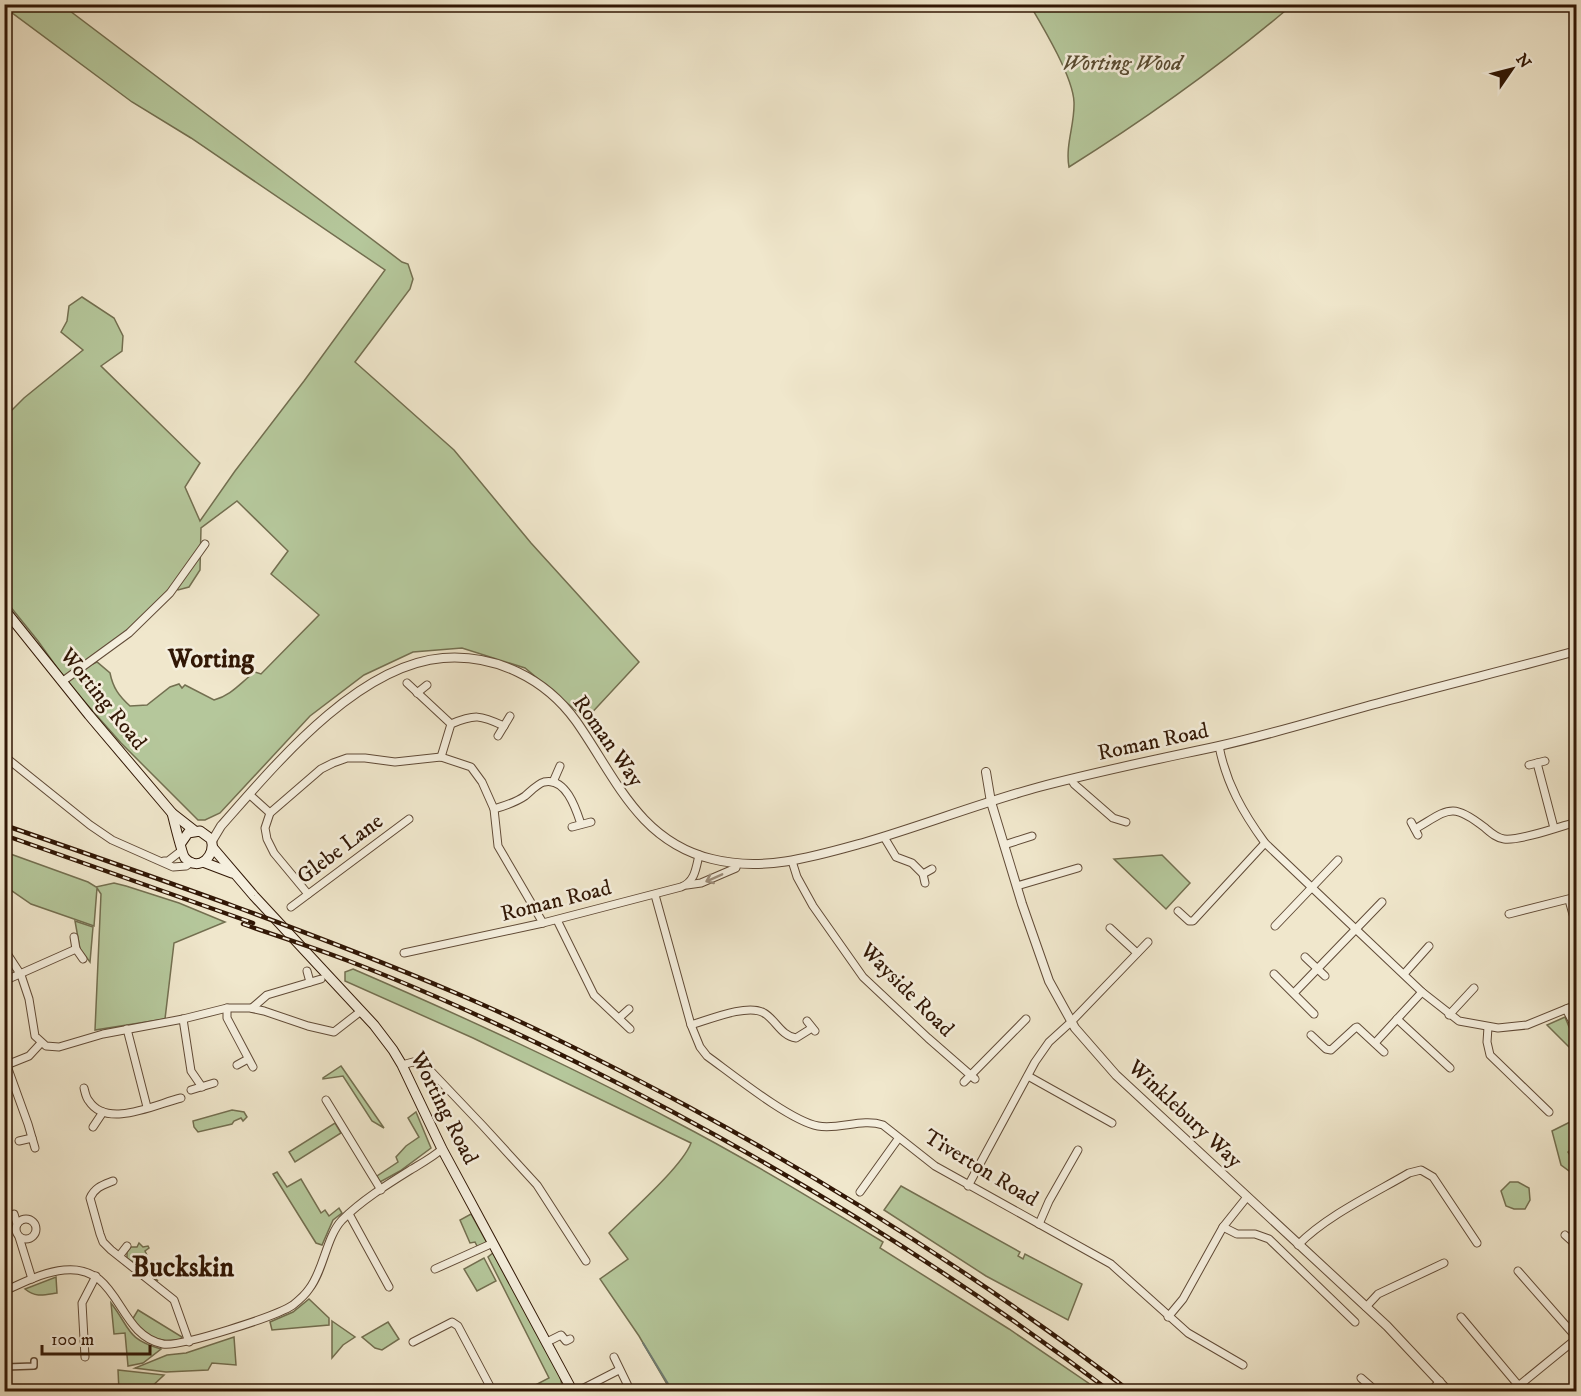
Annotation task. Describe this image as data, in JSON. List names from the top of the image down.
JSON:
{
  "streets": {
    "main road": ["Worting Road"],
    "street": [
      "Roman Way",
      "Roman Road",
      "Glebe Lane",
      "Wayside Road",
      "Winklebury Way",
      "Tiverton Road"
    ]
  },
  "crossings": [
    ["Worting Road", "Roman Way"],
    ["Roman Way", "Roman Road"],
    ["Roman Road", "Wayside Road"],
    ["Roman Road", "Winklebury Way"],
    ["Roman Road", "Tiverton Road"]
  ],
  "districts": ["Worting", "Buckskin"],
  "parks": ["Worting Wood"],
  "scale_bar": "100 m",
  "north": "top right"
}
